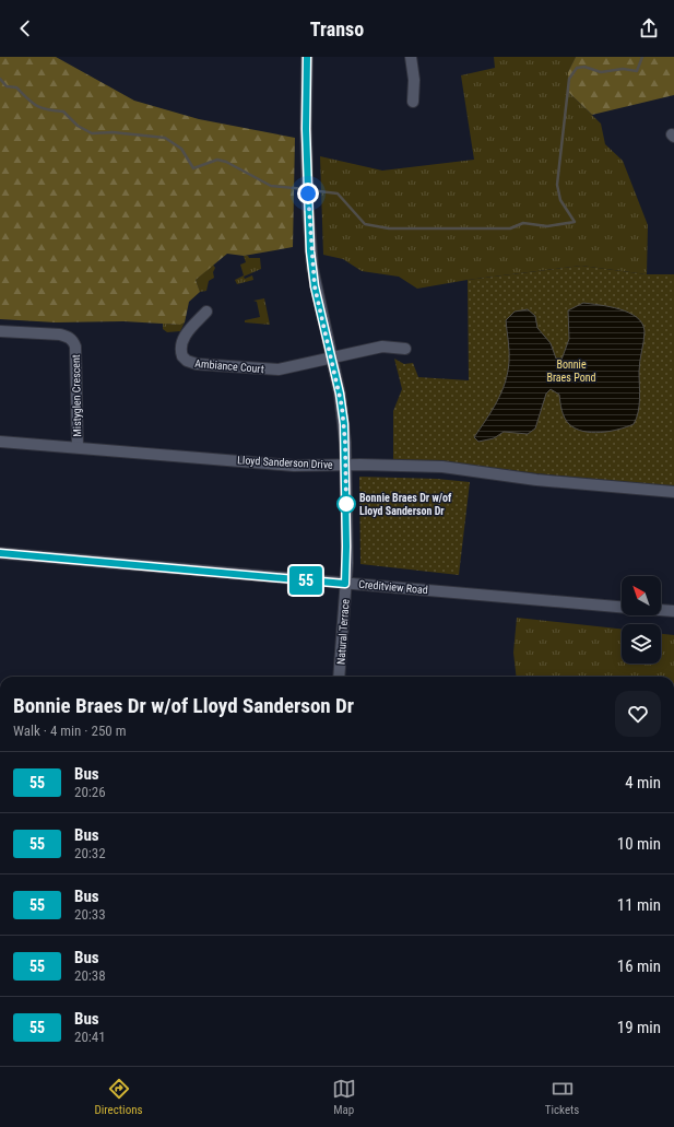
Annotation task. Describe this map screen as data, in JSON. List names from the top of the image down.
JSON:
{
  "streets": {
    "street": [
      "Ambiance Court",
      "Mistyglen Crescent",
      "Lloyd Sanderson Drive",
      "Creditview Road",
      "Natural Terrace"
    ]
  },
  "crossings": [
    ["Ambiance Court", "Natural Terrace"],
    ["Mistyglen Crescent", "Lloyd Sanderson Drive"],
    ["Lloyd Sanderson Drive", "Natural Terrace"],
    ["Creditview Road", "Natural Terrace"]
  ],
  "parks": ["Bonnie Braes Pond"],
  "places": ["Bonnie Braes Dr w/of Lloyd Sanderson Dr"],
  "lines": ["bus line 55"],
  "north": "top left",
  "page": {
    "header": "Transo",
    "on_map": "55",
    "heading": ["Bonnie Braes Dr w/of Lloyd Sanderson Dr", "Walk · 4 min · 250 m"],
    "list": [
      {
        "mark": "55",
        "name": "Bus",
        "note": "20:26",
        "value": "4 min"
      },
      {
        "mark": "55",
        "name": "Bus",
        "note": "20:32",
        "value": "10 min"
      },
      {
        "mark": "55",
        "name": "Bus",
        "note": "20:33",
        "value": "11 min"
      },
      {
        "mark": "55",
        "name": "Bus",
        "note": "20:38",
        "value": "16 min"
      },
      {
        "mark": "55",
        "name": "Bus",
        "note": "20:41",
        "value": "19 min"
      }
    ],
    "tabs": ["Directions", "Map", "Tickets"]
  }
}
